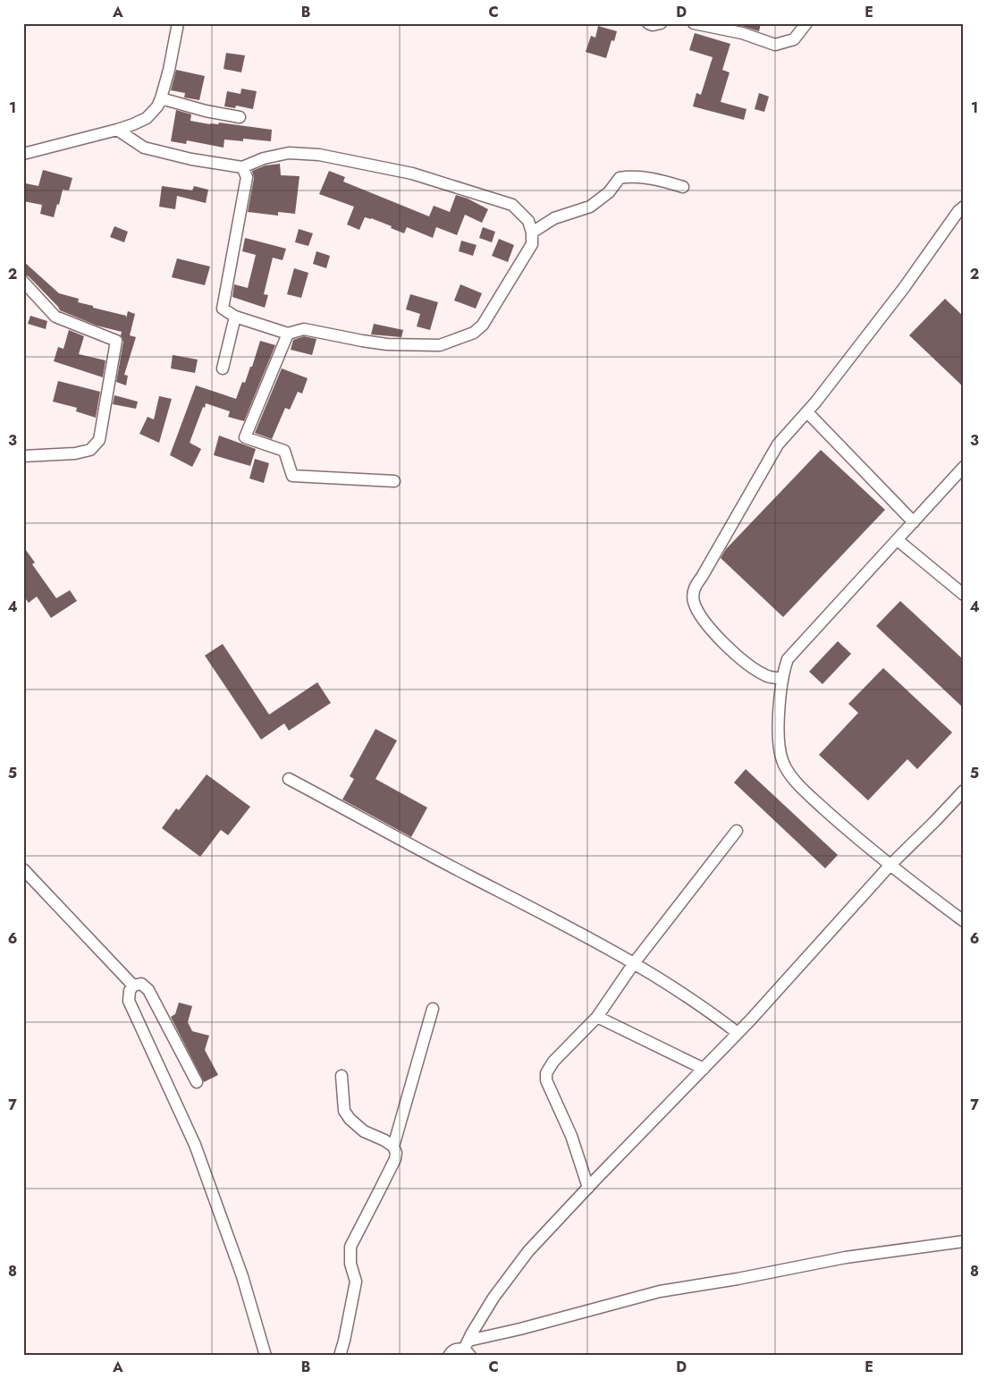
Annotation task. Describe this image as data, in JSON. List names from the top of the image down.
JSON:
{
  "grid": {
    "columns": [
      "A",
      "B",
      "C",
      "D",
      "E"
    ],
    "rows": [
      "1",
      "2",
      "3",
      "4",
      "5",
      "6",
      "7",
      "8"
    ]
  }
}
